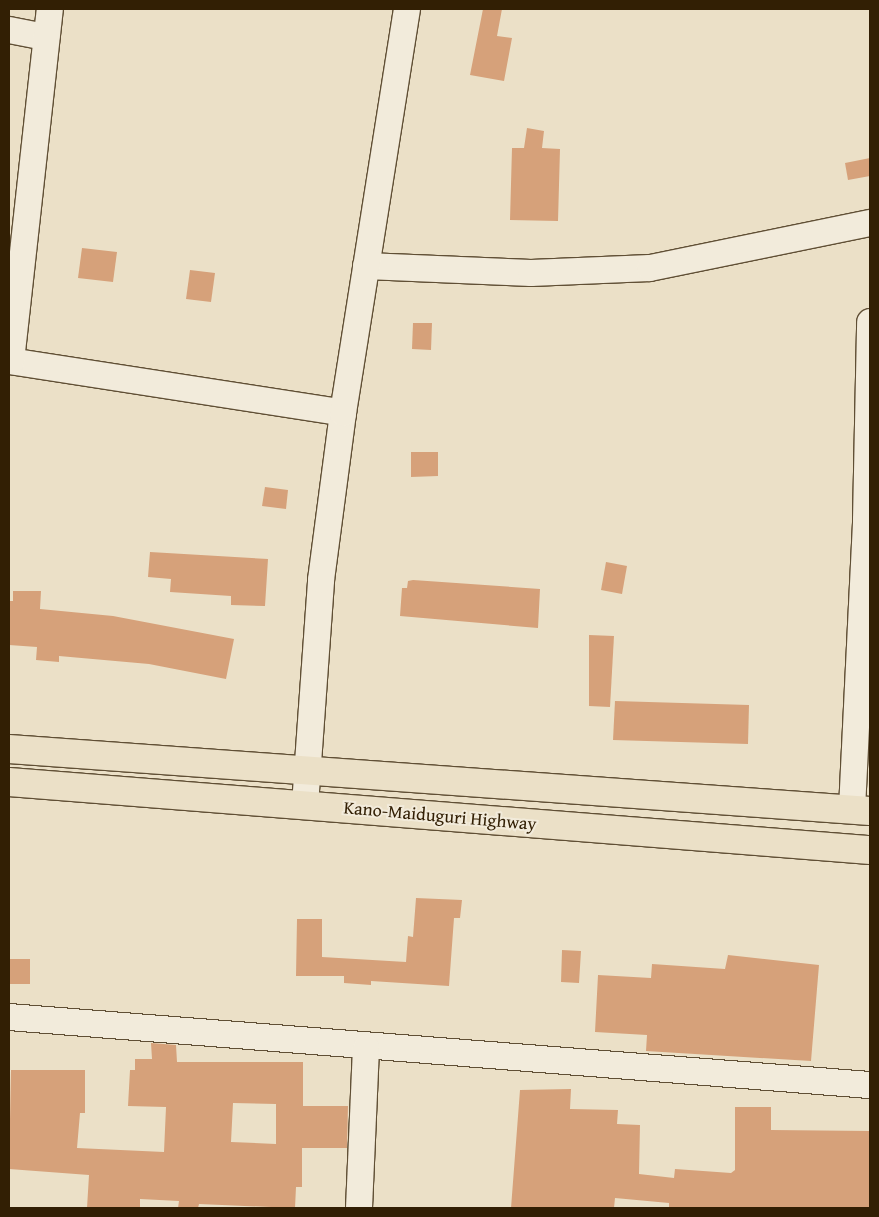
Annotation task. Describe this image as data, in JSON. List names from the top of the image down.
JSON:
{
  "streets": {
    "highway": ["Kano-Maiduguri Highway"]
  }
}
